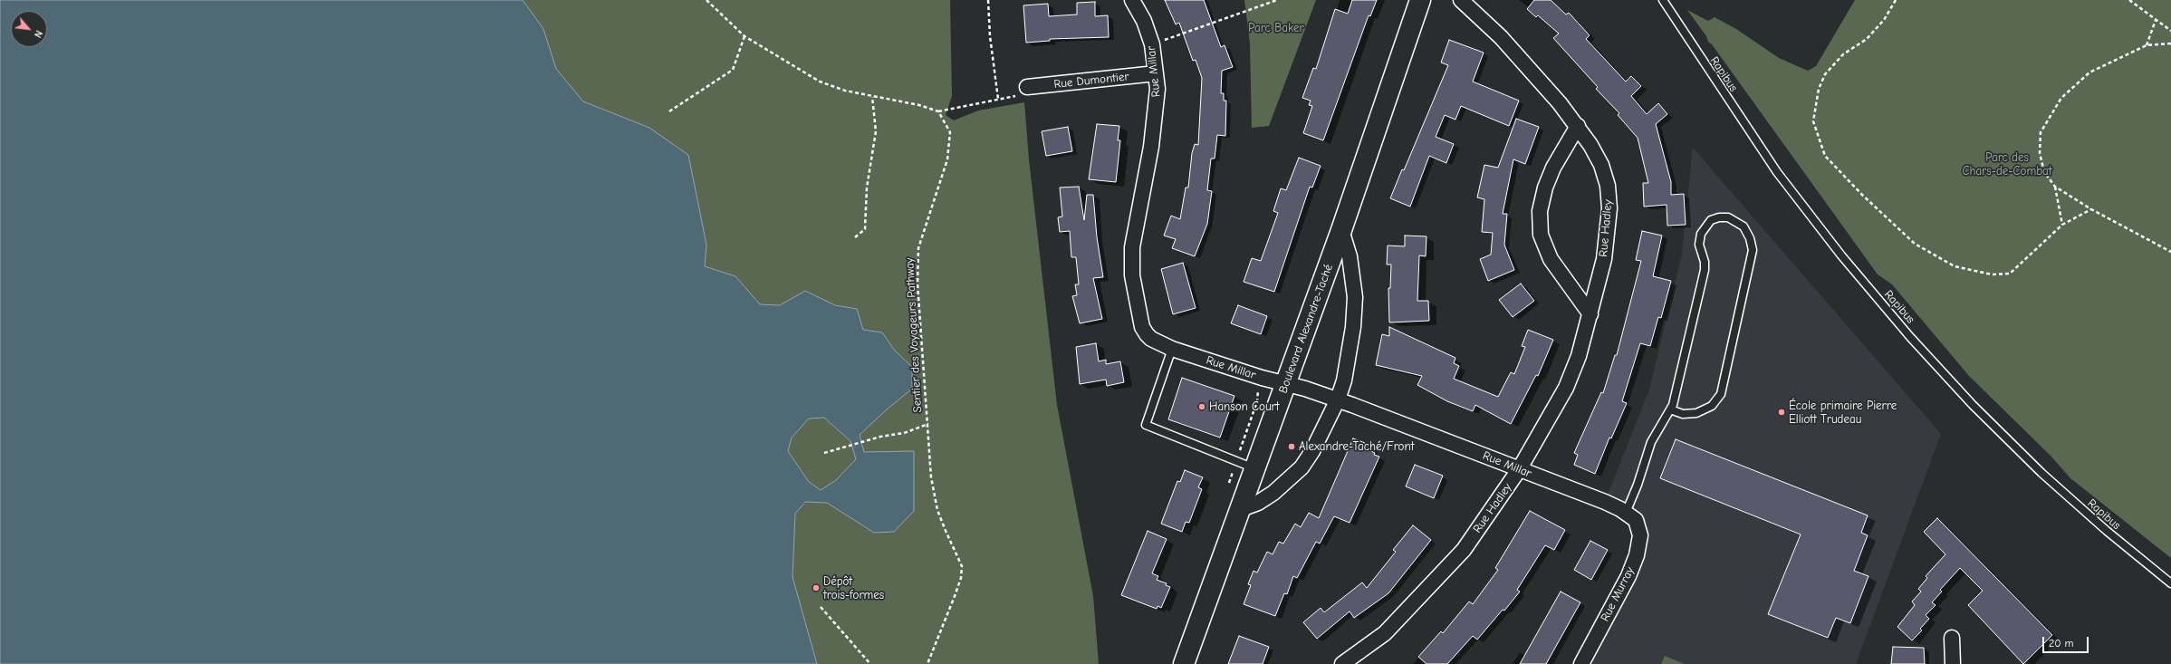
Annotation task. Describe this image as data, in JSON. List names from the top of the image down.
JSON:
{
  "streets": {
    "main road": ["Boulevard Alexandre-Taché"],
    "street": [
      "Rue Millar",
      "Rue Dumontier",
      "Rue Hadley",
      "Rue Murray"
    ],
    "lane": ["Rapibus"],
    "path": ["Sentier des Voyageurs Pathway"]
  },
  "crossings": [
    ["Rue Millar", "Rue Dumontier"],
    ["Rue Millar", "Rue Hadley"],
    ["Rue Millar", "Boulevard Alexandre-Taché"],
    ["Rue Millar", "Rue Murray"]
  ],
  "parks": ["Parc Baker", "Parc des Chars-de-Combat"],
  "places": [
    "Hanson Court",
    "École primaire Pierre Elliott Trudeau",
    "Alexandre-Taché/Front",
    "Dépôt trois-formes"
  ],
  "scale_bar": "20 m",
  "north": "bottom right"
}
